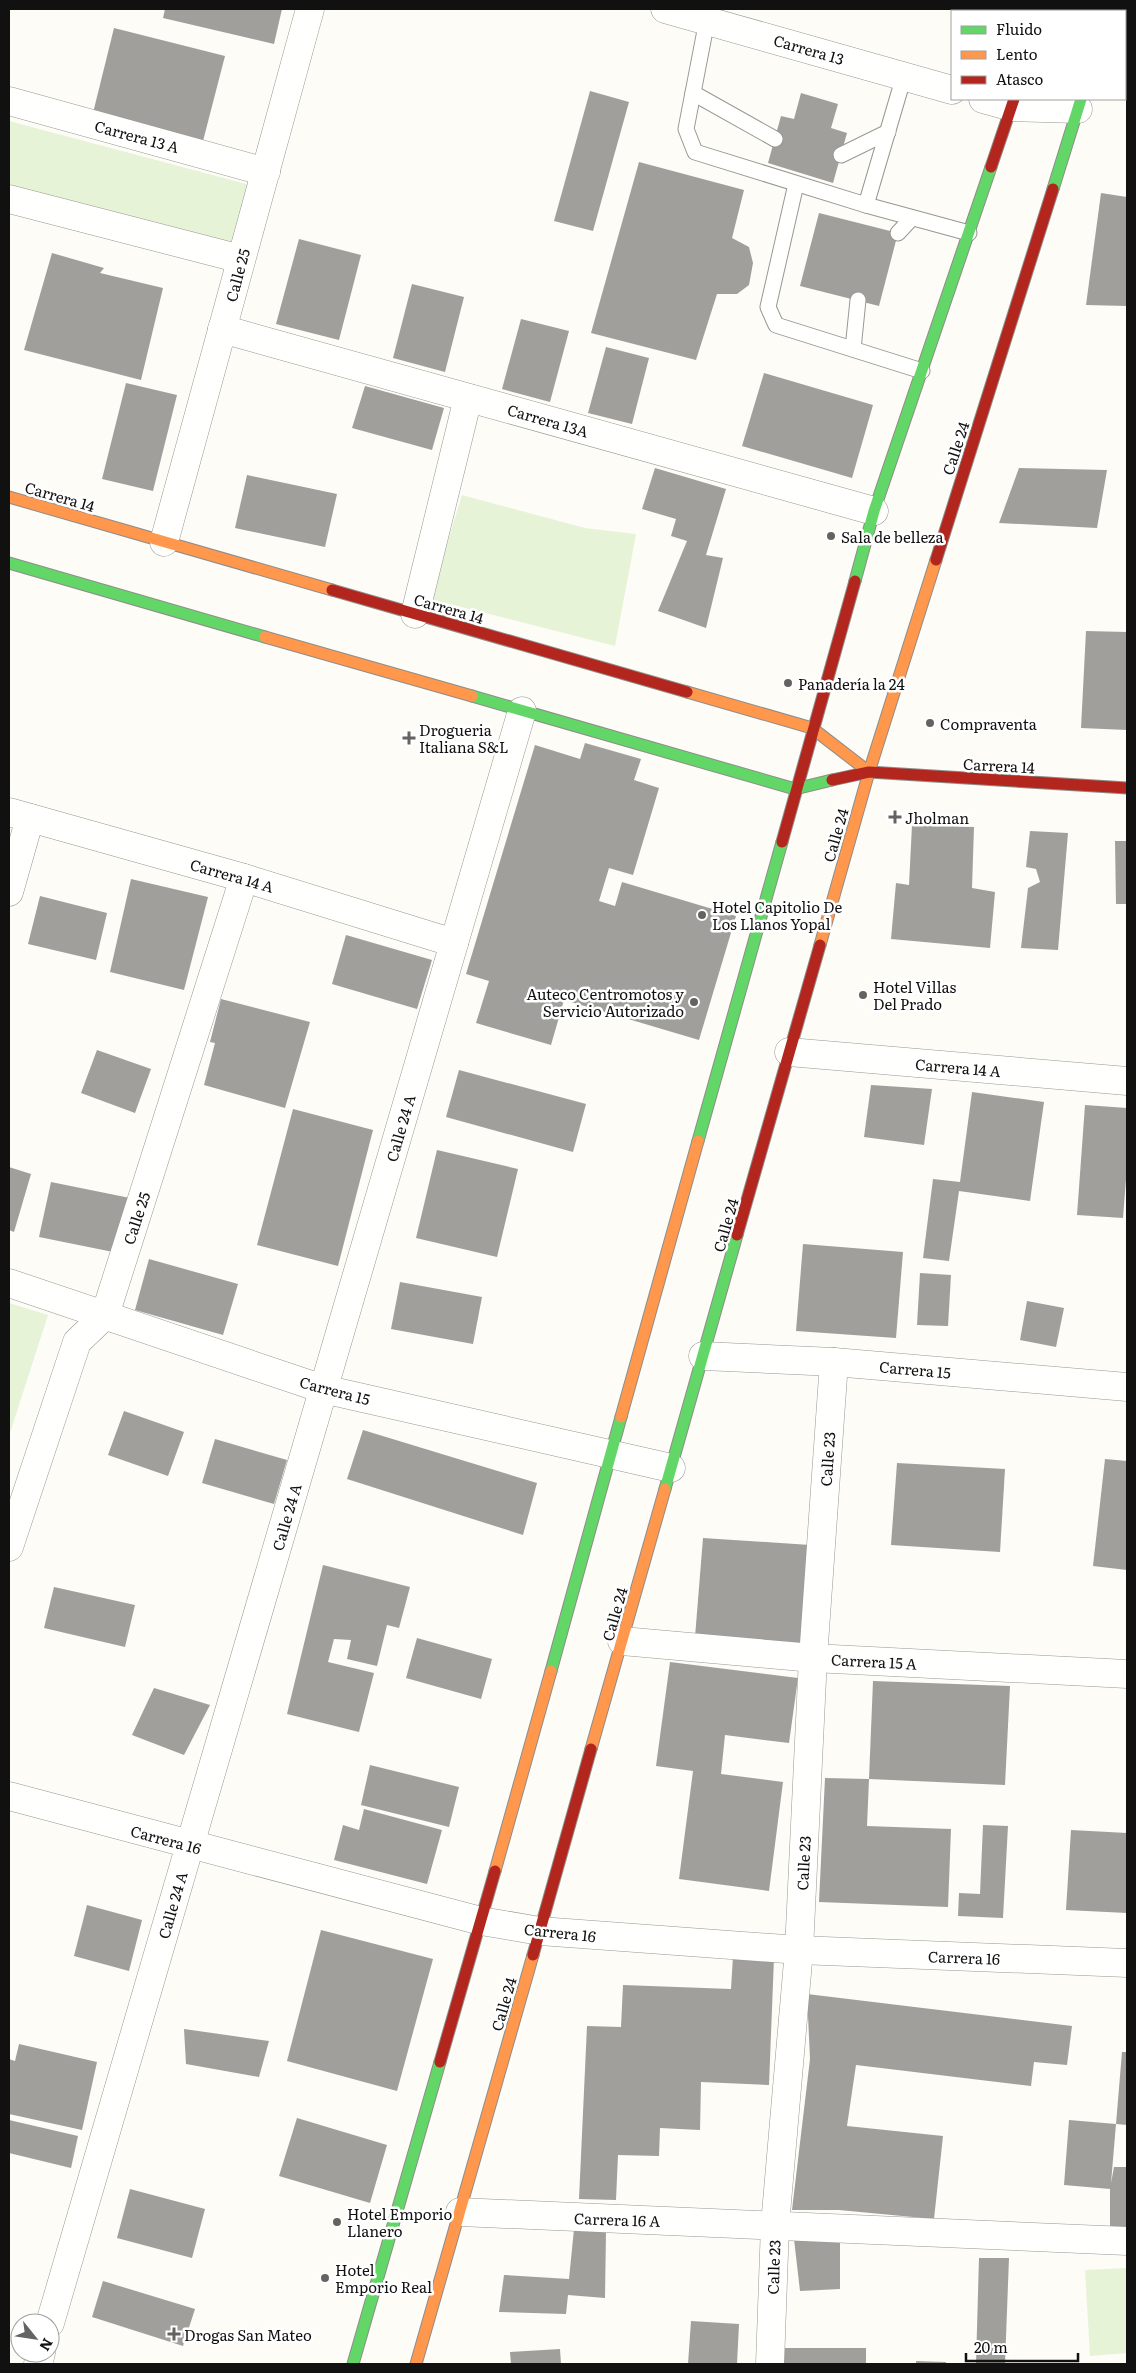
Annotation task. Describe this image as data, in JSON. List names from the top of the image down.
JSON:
{
  "streets": {
    "street": [
      "Carrera 13",
      "Carrera 13 A",
      "Calle 25",
      "Carrera 13A",
      "Calle 24",
      "Carrera 14",
      "Carrera 14 A",
      "Calle 24 A",
      "Carrera 15",
      "Calle 23",
      "Carrera 15 A",
      "Carrera 16",
      "Carrera 16 A"
    ]
  },
  "crossings": [
    ["Carrera 13 A", "Calle 25"],
    ["Calle 25", "Carrera 13A"],
    ["Calle 25", "Carrera 14"],
    ["Calle 25", "Carrera 14 A"],
    ["Calle 25", "Carrera 15"],
    ["Calle 24", "Carrera 14"],
    ["Calle 24", "Carrera 14 A"],
    ["Calle 24", "Carrera 15"],
    ["Calle 24", "Carrera 15 A"],
    ["Calle 24", "Carrera 16"],
    ["Calle 24", "Carrera 16 A"],
    ["Carrera 14", "Calle 24 A"],
    ["Carrera 14 A", "Calle 24 A"],
    ["Calle 24 A", "Carrera 15"],
    ["Calle 24 A", "Carrera 16"],
    ["Carrera 15", "Calle 23"],
    ["Calle 23", "Carrera 15 A"],
    ["Calle 23", "Carrera 16"],
    ["Calle 23", "Carrera 16 A"]
  ],
  "places": {
    "other": [
      "Sala de belleza",
      "Panadería la 24",
      "Compraventa",
      "Hotel Capitolio De Los Llanos Yopal",
      "Hotel Villas Del Prado",
      "Auteco Centromotos y Servicio Autorizado",
      "Hotel Emporio Llanero",
      "Hotel Emporio Real"
    ],
    "health": ["Drogueria Italiana S&L", "Jholman", "Drogas San Mateo"]
  },
  "legend": ["Fluido", "Lento", "Atasco"],
  "scale_bar": "20 m",
  "north": "bottom right"
}
